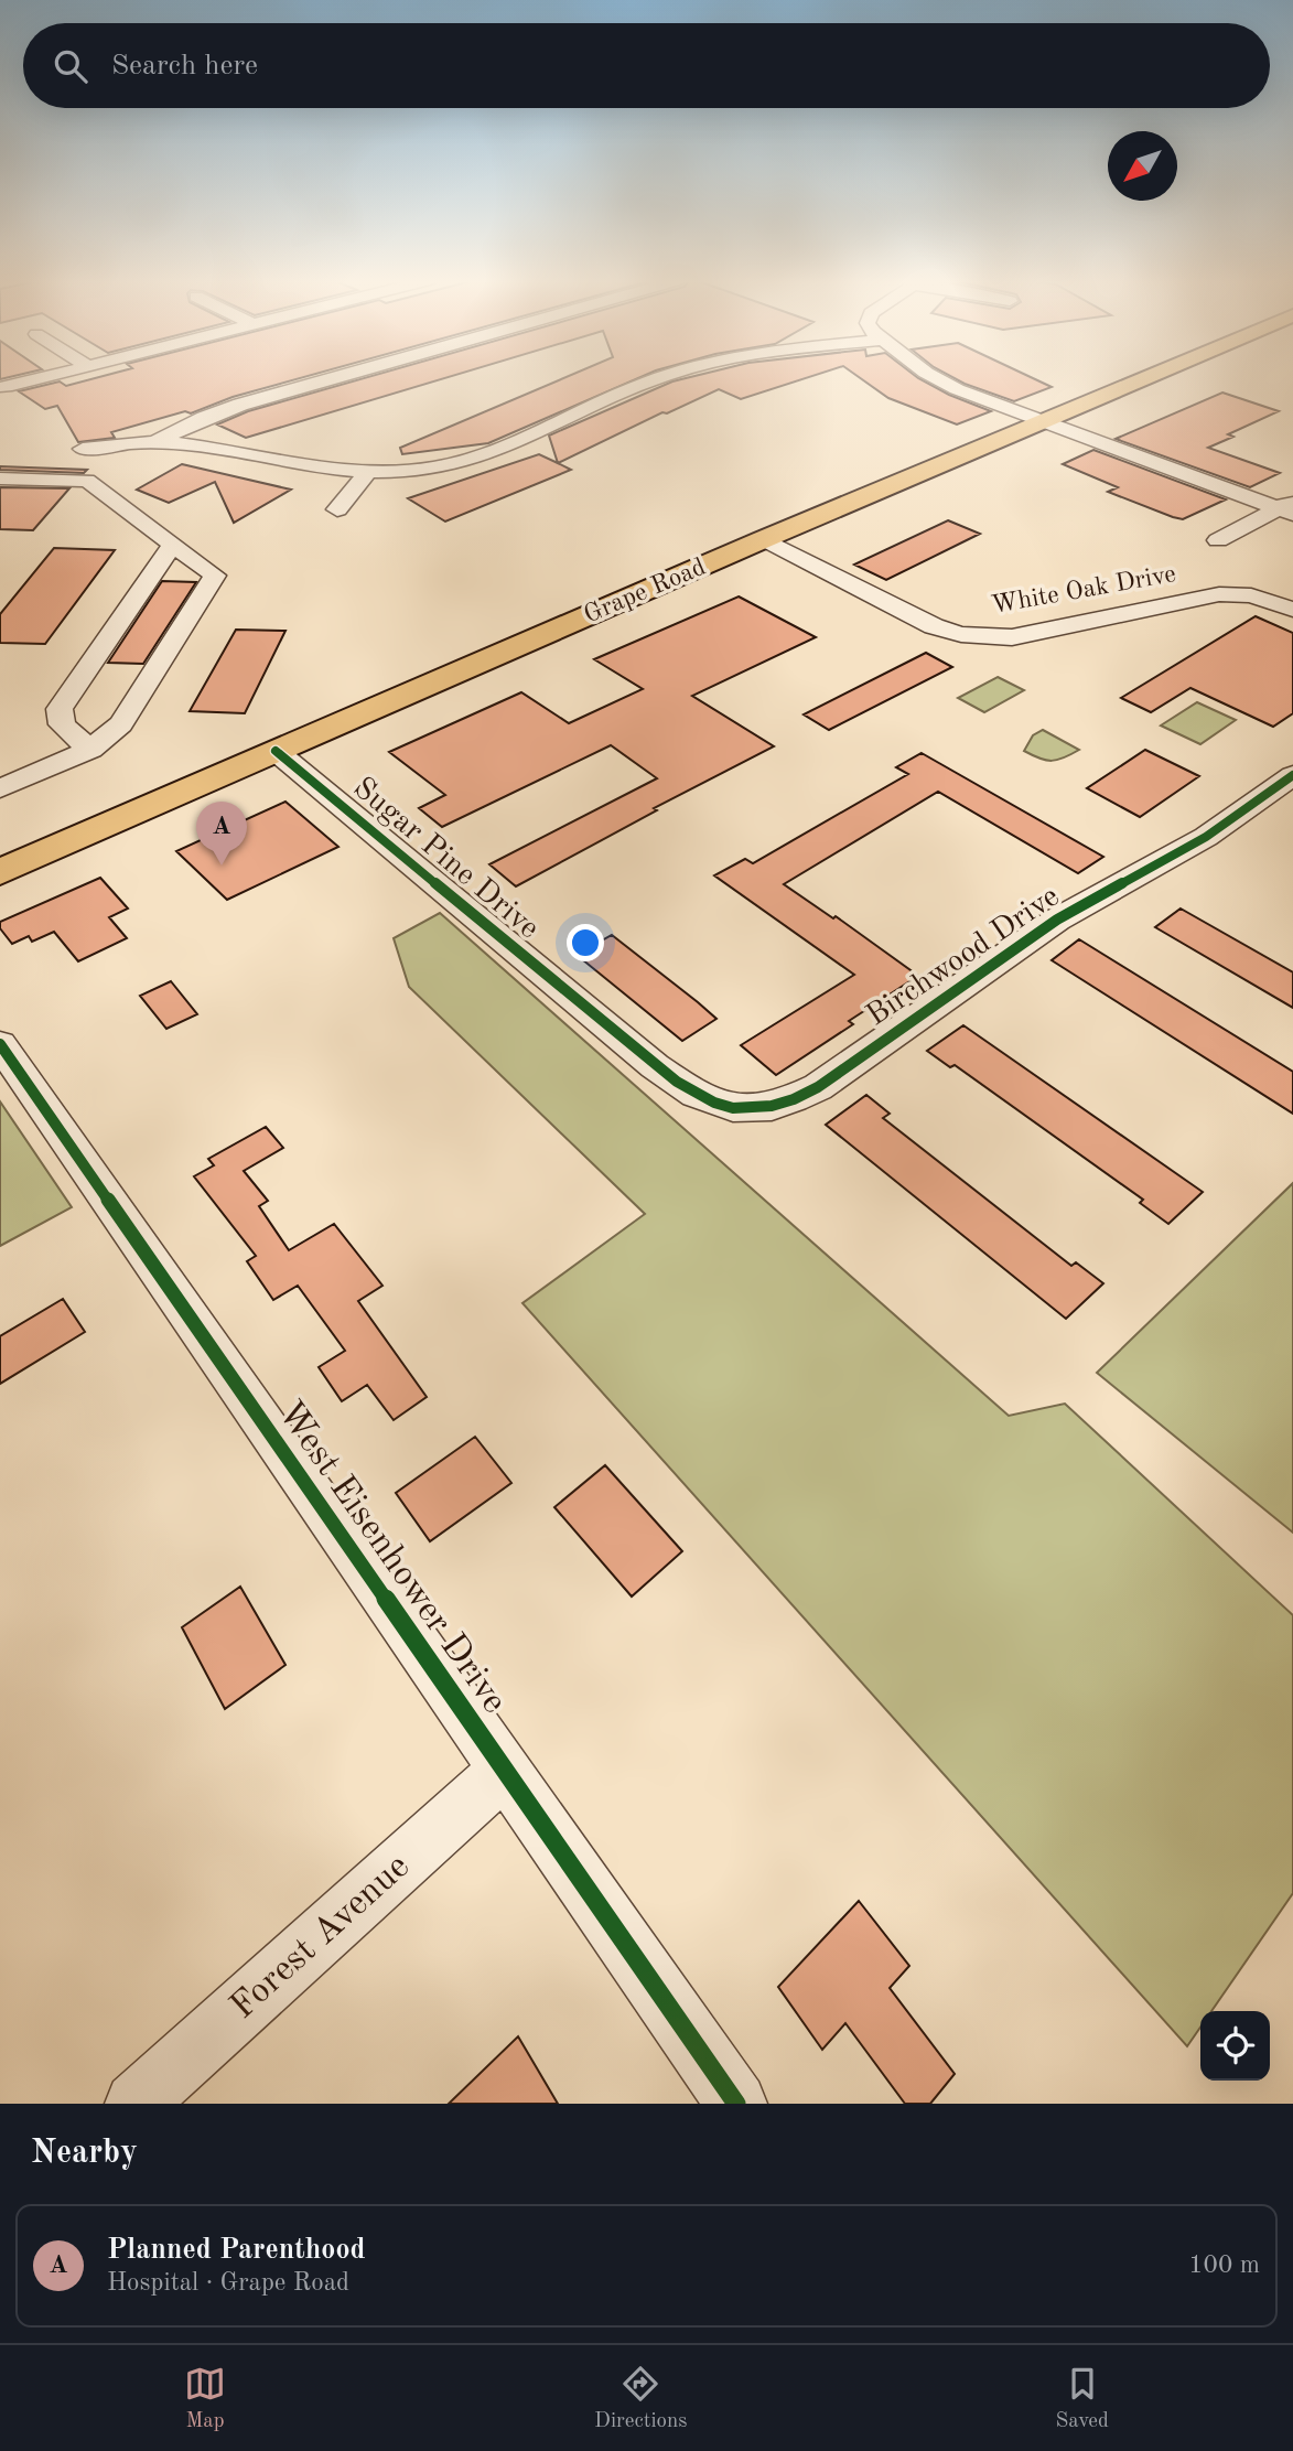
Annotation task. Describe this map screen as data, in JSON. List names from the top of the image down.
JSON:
{
  "streets": {
    "main road": ["Grape Road"],
    "street": [
      "White Oak Drive",
      "Sugar Pine Drive",
      "Birchwood Drive",
      "West Eisenhower Drive",
      "Forest Avenue"
    ]
  },
  "crossings": [
    ["White Oak Drive", "Grape Road"],
    ["Grape Road", "Sugar Pine Drive"],
    ["Sugar Pine Drive", "Birchwood Drive"],
    ["West Eisenhower Drive", "Forest Avenue"]
  ],
  "north": "bottom left",
  "page": {
    "search": "Search here",
    "pins": "A",
    "heading": "Nearby",
    "list": [
      {
        "mark": "A",
        "name": "Planned Parenthood",
        "note": "Hospital · Grape Road",
        "value": "100 m"
      }
    ],
    "nav": ["Map", "Directions", "Saved"]
  }
}
